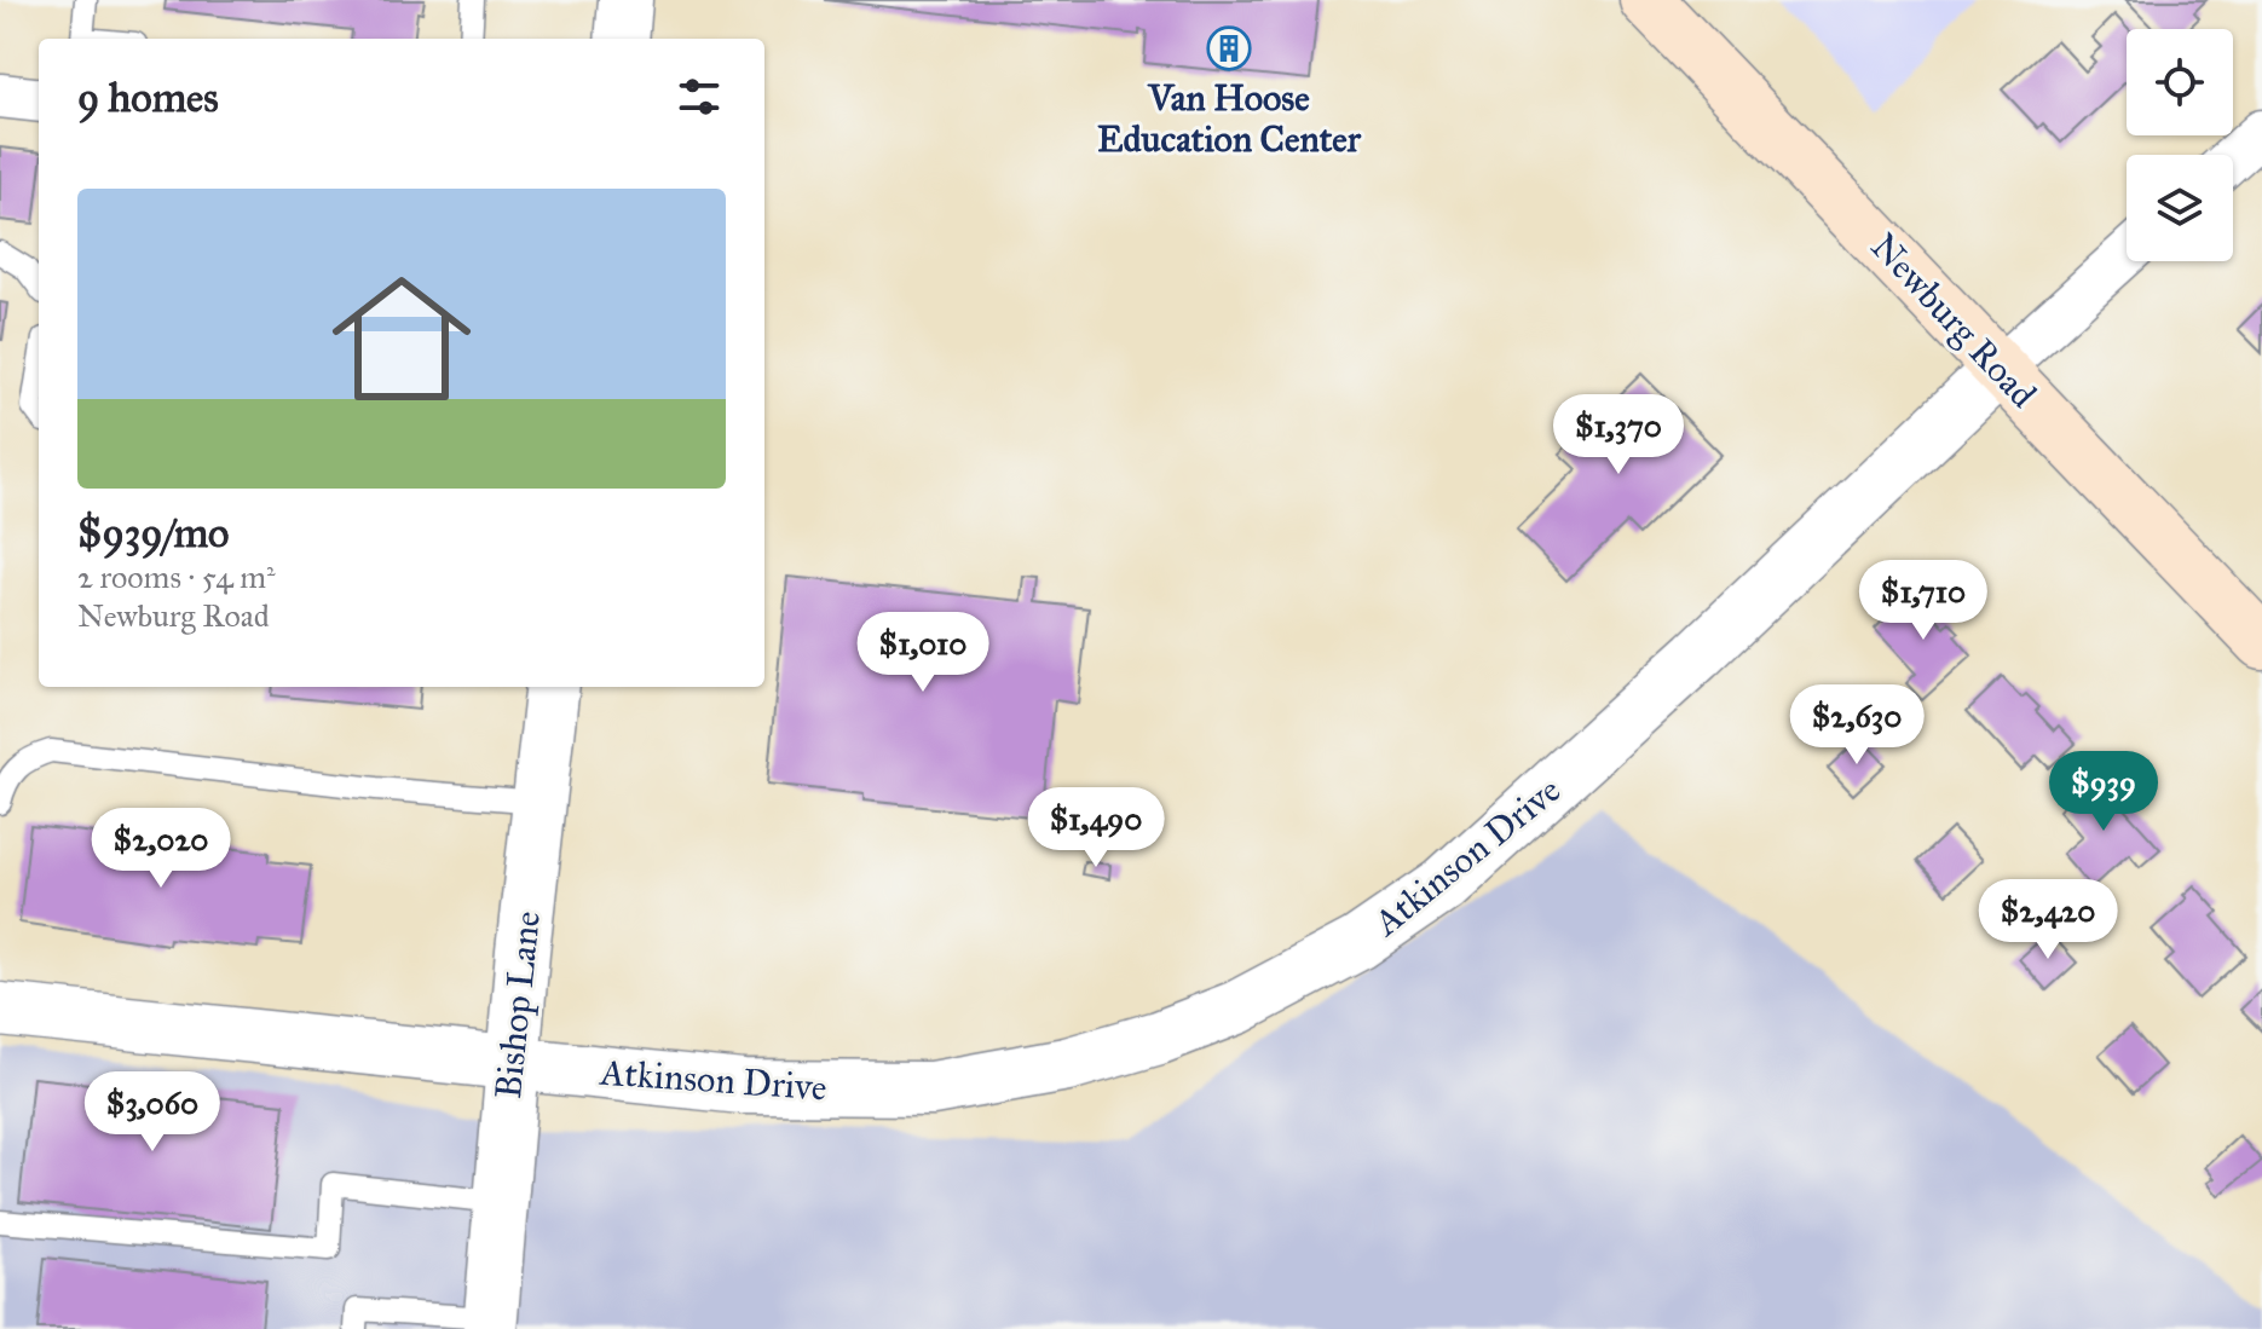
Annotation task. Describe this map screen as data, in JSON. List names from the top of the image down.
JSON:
{
  "streets": {
    "main road": ["Newburg Road"],
    "street": ["Atkinson Drive", "Bishop Lane"]
  },
  "crossings": [
    ["Newburg Road", "Atkinson Drive"],
    ["Atkinson Drive", "Bishop Lane"]
  ],
  "places": {
    "building": ["Van Hoose Education Center"]
  },
  "page": {
    "heading": "9 homes",
    "list": [
      {
        "name": "$939/mo",
        "note": "2 rooms · 54 m² · Newburg Road"
      }
    ],
    "price": [
      "$1,370",
      "$1,710",
      "$1,010",
      "$2,630",
      "$939",
      "$1,490",
      "$2,020",
      "$2,420",
      "$3,060"
    ]
  }
}
